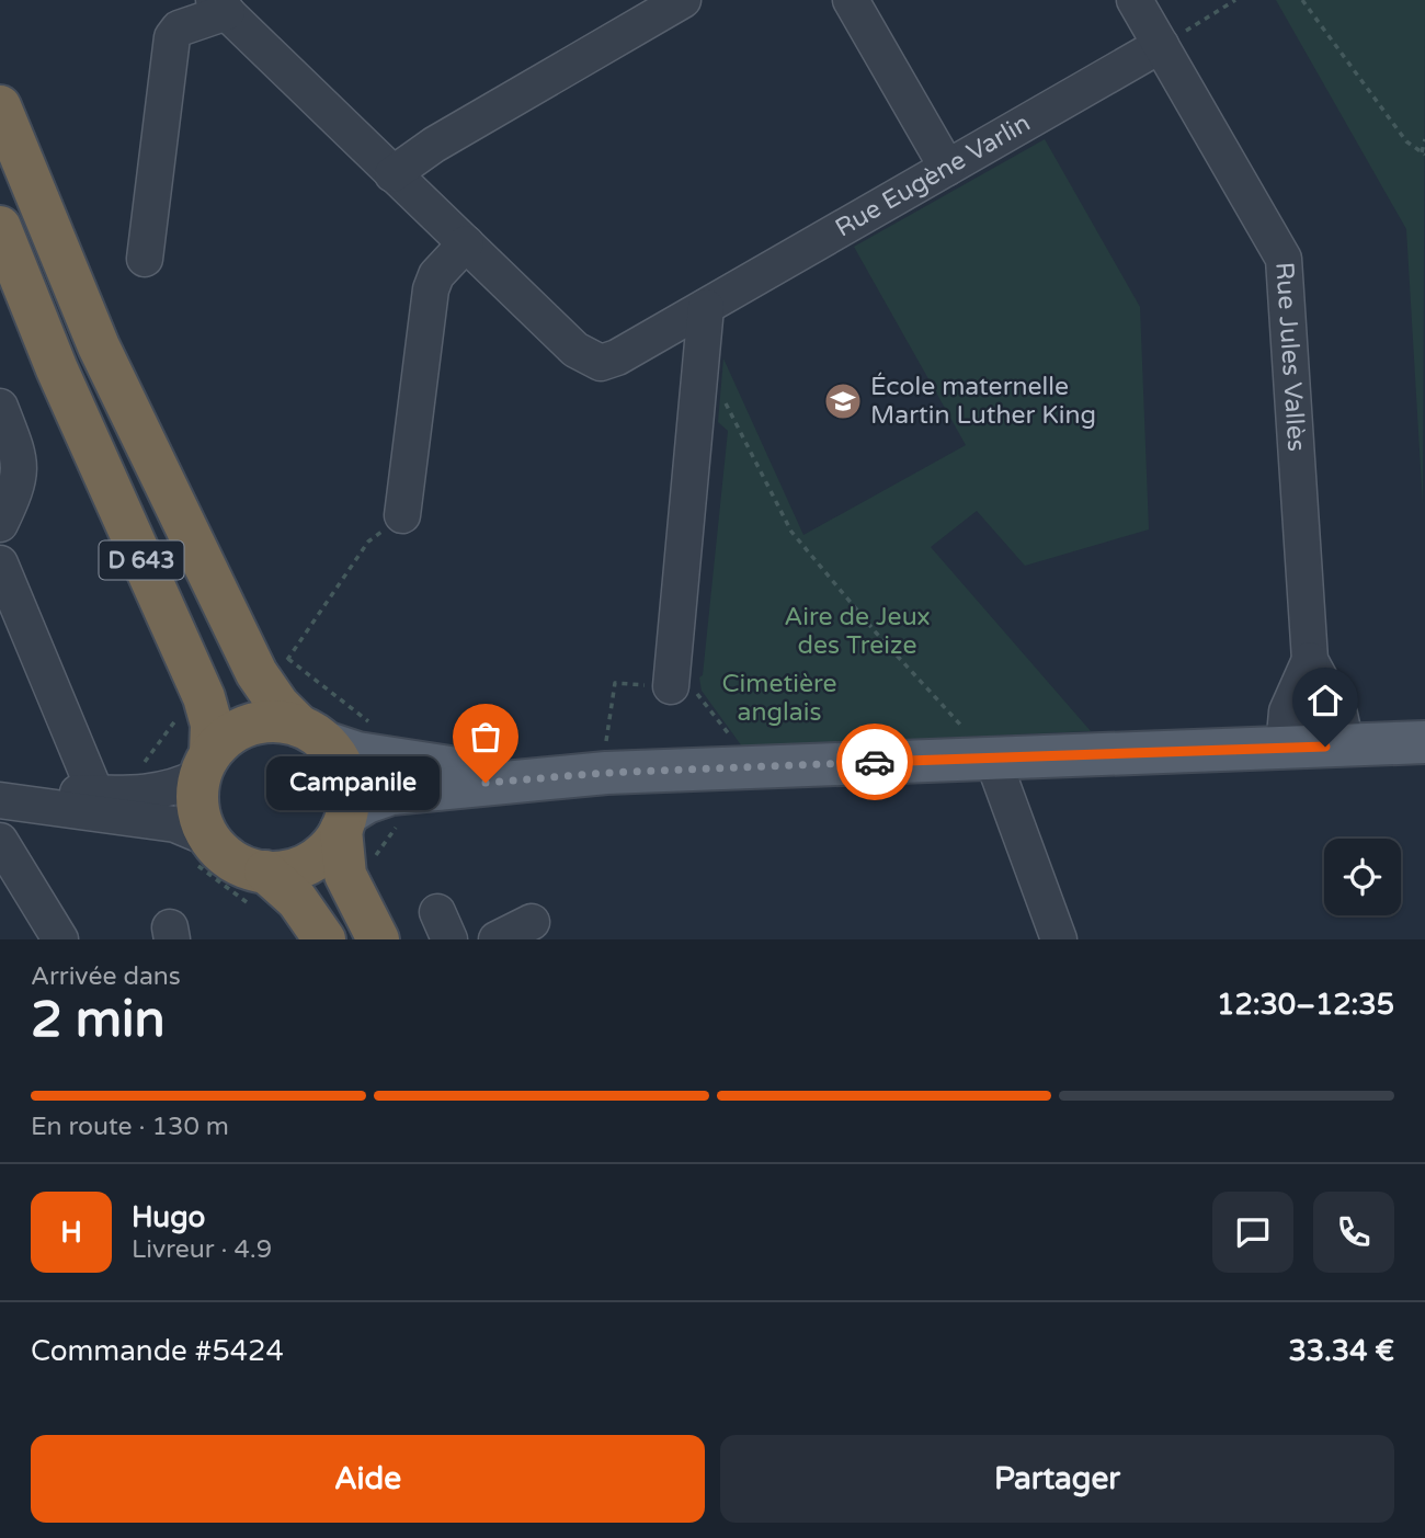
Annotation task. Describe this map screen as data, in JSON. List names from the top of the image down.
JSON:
{
  "streets": {
    "highway": ["D 643"],
    "street": ["Rue Eugène Varlin", "Rue Jules Vallès"]
  },
  "crossings": [
    ["Rue Eugène Varlin", "Rue Jules Vallès"]
  ],
  "parks": ["Aire de Jeux des Treize", "Cimetière anglais"],
  "places": {
    "school or university": ["École maternelle Martin Luther King"],
    "other": ["Campanile"]
  },
  "page": {
    "bubble": "Campanile",
    "heading": ["2 min", "Arrivée dans", "12:30–12:35"],
    "panel": [
      "Hugo",
      "Livreur · 4.9",
      "Commande #5424",
      "33.34 €"
    ],
    "bar": "En route · 130 m",
    "round": "H",
    "buttons": ["Aide", "Partager"]
  }
}
